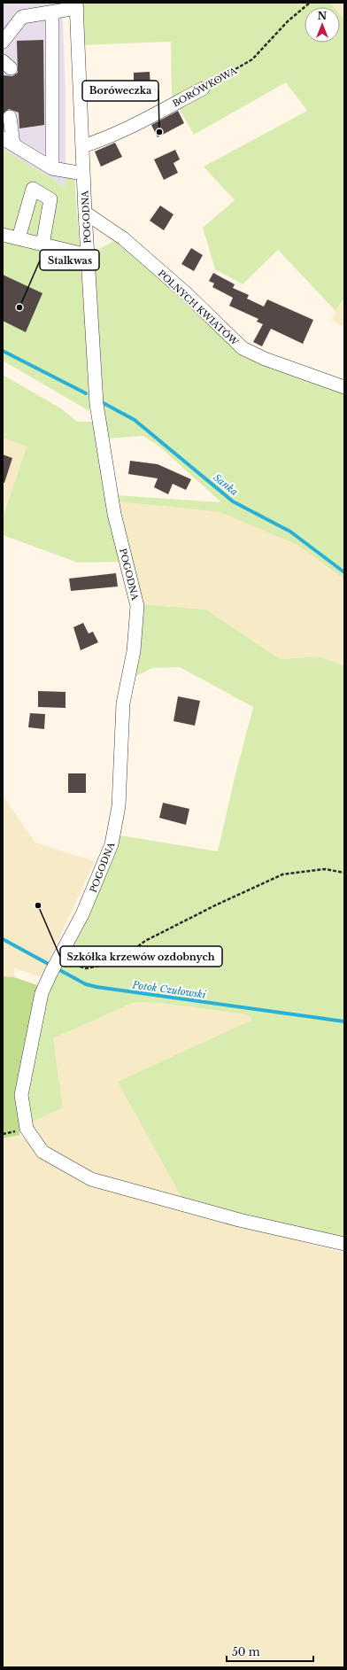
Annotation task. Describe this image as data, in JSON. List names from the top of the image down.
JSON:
{
  "streets": {
    "street": ["BORÓWKOWA", "POGODNA", "POLNYCH KWIATÓW"]
  },
  "crossings": [
    ["BORÓWKOWA", "POGODNA"],
    ["POGODNA", "POLNYCH KWIATÓW"]
  ],
  "water": ["Sanka", "Potok Czułowski"],
  "places": ["Boróweczka", "Stalkwas", "Szkółka krzewów ozdobnych"],
  "scale_bar": "50 m",
  "north": "top"
}
